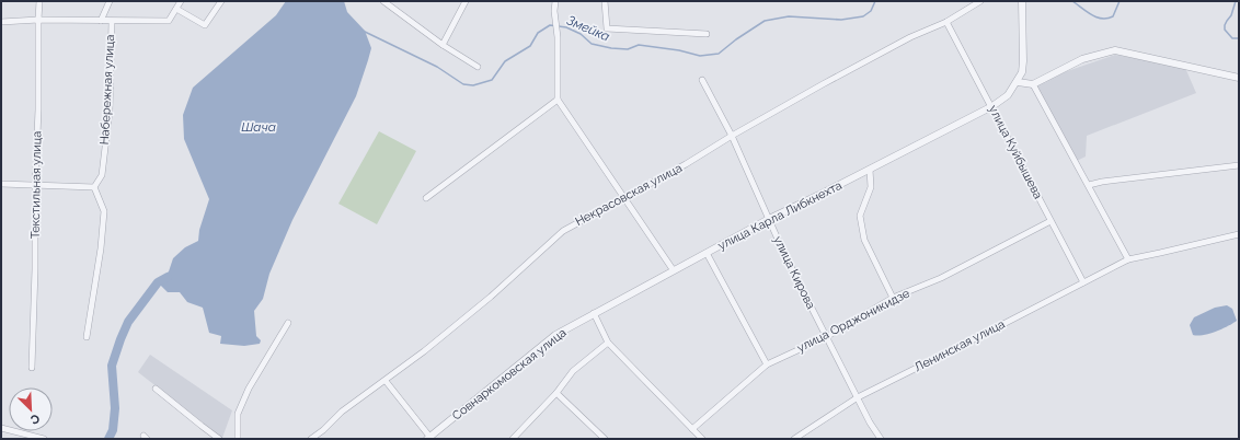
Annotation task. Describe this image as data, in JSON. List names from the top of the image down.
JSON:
{
  "streets": {
    "street": [
      "Набережная улица",
      "улица Куйбышева",
      "Текстильная улица",
      "Некрасовская улица",
      "улица Карла Либкнехта",
      "улица Кирова",
      "улица Орджоникидзе",
      "Ленинская улица",
      "Совнаркомовская улица"
    ]
  },
  "crossings": [
    ["улица Куйбышева", "Некрасовская улица"],
    ["улица Куйбышева", "улица Карла Либкнехта"],
    ["улица Куйбышева", "улица Орджоникидзе"],
    ["улица Куйбышева", "Ленинская улица"],
    ["Некрасовская улица", "улица Кирова"],
    ["улица Карла Либкнехта", "улица Кирова"],
    ["улица Карла Либкнехта", "Совнаркомовская улица"],
    ["улица Кирова", "улица Орджоникидзе"],
    ["улица Кирова", "Ленинская улица"]
  ],
  "water": ["Змейка", "Шача"],
  "north": "bottom right"
}
